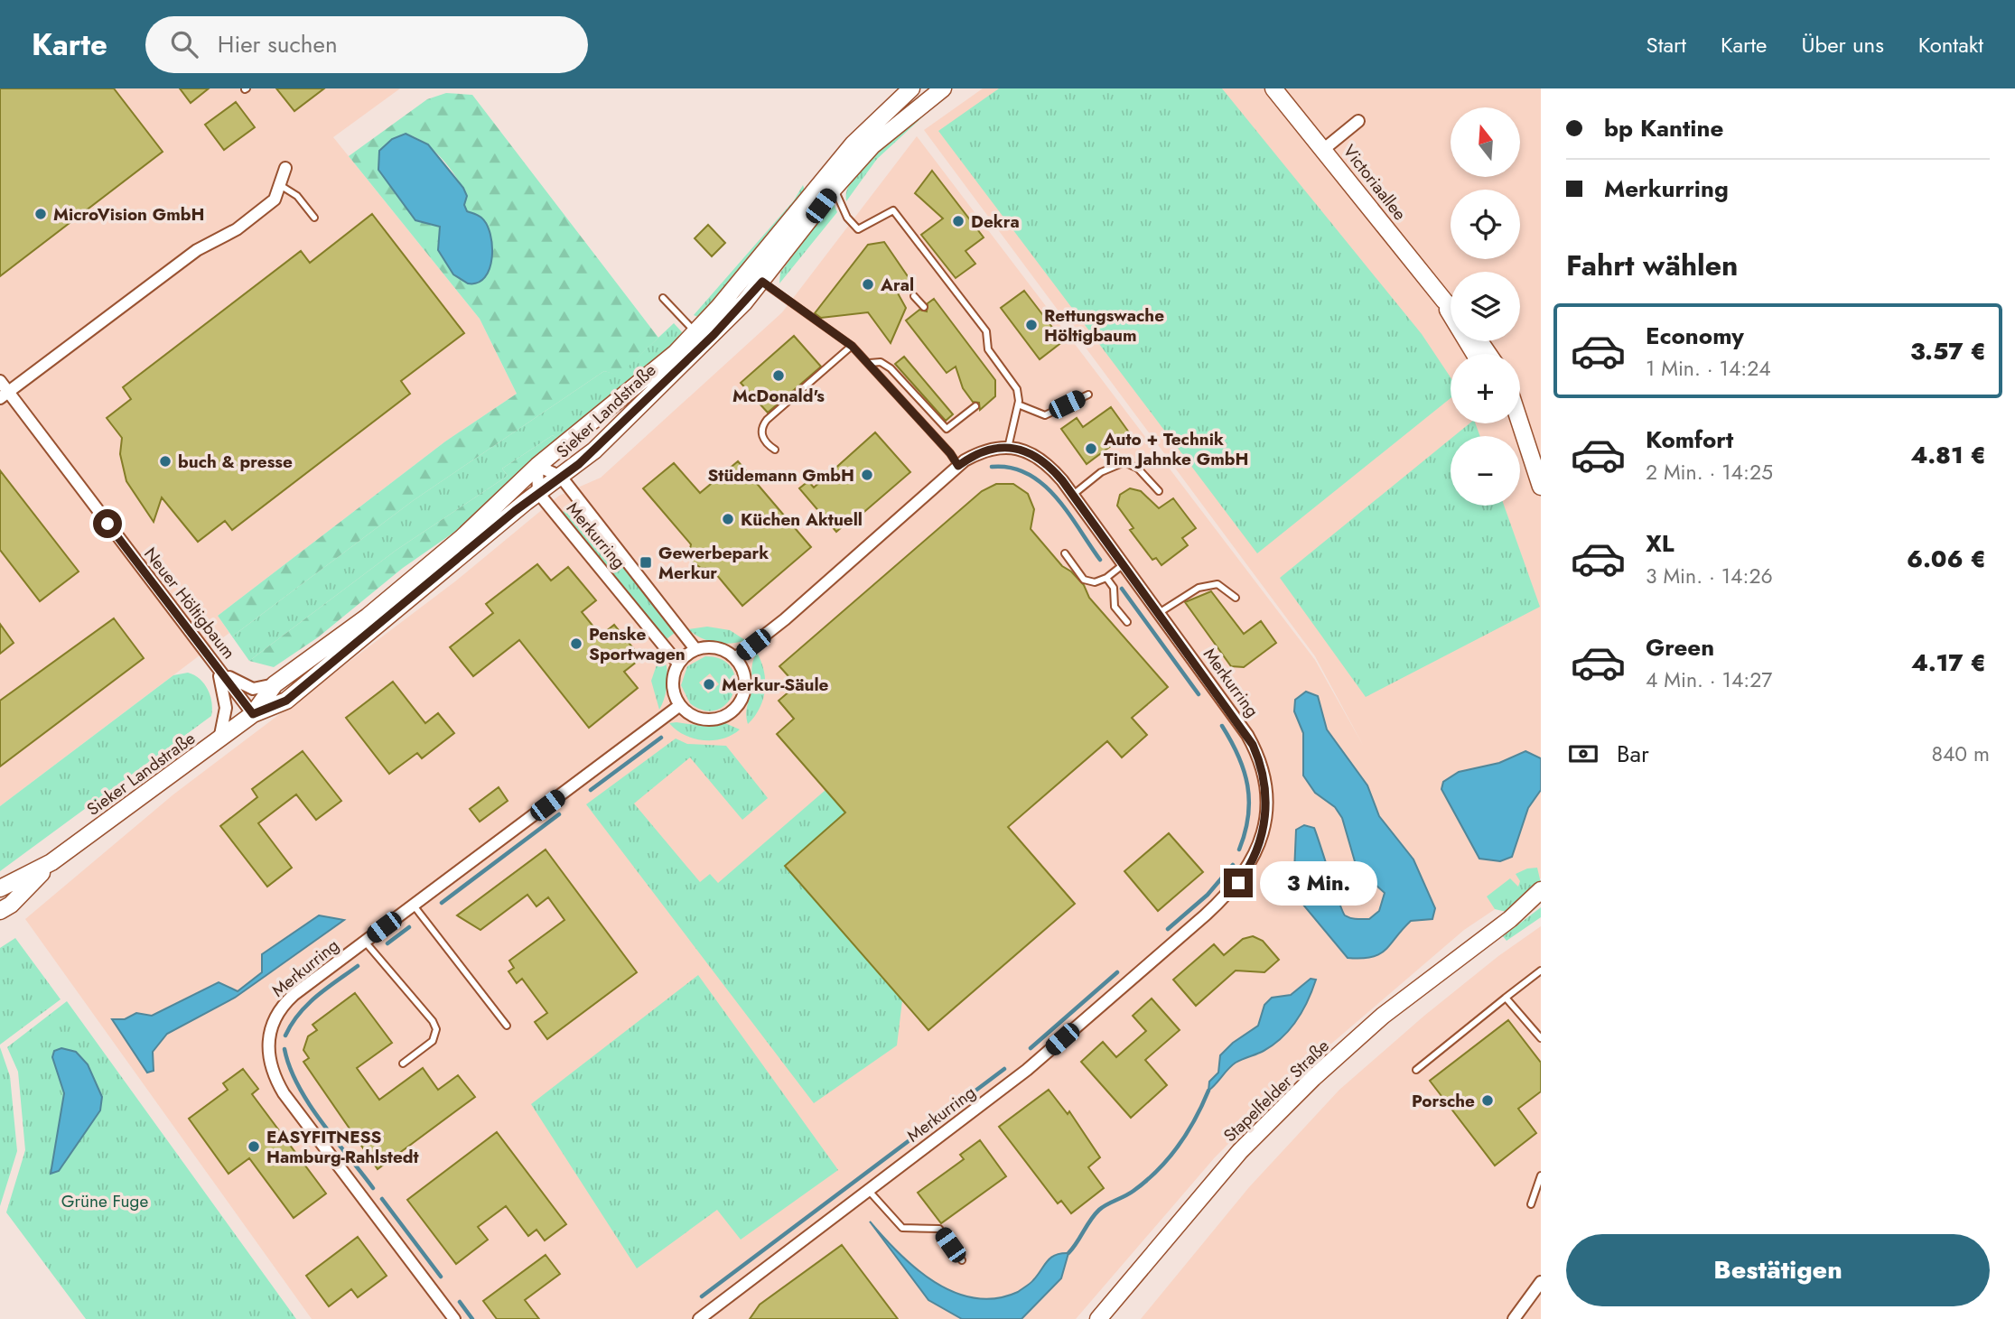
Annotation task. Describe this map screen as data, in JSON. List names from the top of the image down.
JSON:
{
  "streets": {
    "main road": ["Victoriaallee", "Sieker Landstraße", "Stapelfelder Straße"],
    "street": ["Merkurring", "Neuer Höltigbaum"]
  },
  "crossings": [
    ["Sieker Landstraße", "Merkurring"],
    ["Sieker Landstraße", "Neuer Höltigbaum"]
  ],
  "parks": ["Grüne Fuge"],
  "places": {
    "other": [
      "MicroVision GmbH",
      "Dekra",
      "Aral",
      "Rettungswache Höltigbaum",
      "McDonald's",
      "Auto + Technik Tim Jahnke GmbH",
      "buch & presse",
      "Stüdemann GmbH",
      "Küchen Aktuell",
      "Penske Sportwagen",
      "Merkur-Säule",
      "Porsche",
      "EASYFITNESS Hamburg-Rahlstedt"
    ],
    "transit": ["Gewerbepark Merkur"]
  },
  "north": "top",
  "page": {
    "header": "Karte",
    "search": "Hier suchen",
    "nav": [
      "Start",
      "Karte",
      "Über uns",
      "Kontakt"
    ],
    "banner": ["bp Kantine", "Merkurring"],
    "map_buttons": ["+", "−"],
    "heading": "Fahrt wählen",
    "list": [
      {
        "name": "Economy",
        "note": "1 Min. · 14:24",
        "value": "3.57 €"
      },
      {
        "name": "Komfort",
        "note": "2 Min. · 14:25",
        "value": "4.81 €"
      },
      {
        "name": "XL",
        "note": "3 Min. · 14:26",
        "value": "6.06 €"
      },
      {
        "name": "Green",
        "note": "4 Min. · 14:27",
        "value": "4.17 €"
      }
    ],
    "pay": ["Bar", "840 m"],
    "bubble": "3 Min.",
    "buttons": "Bestätigen"
  }
}
